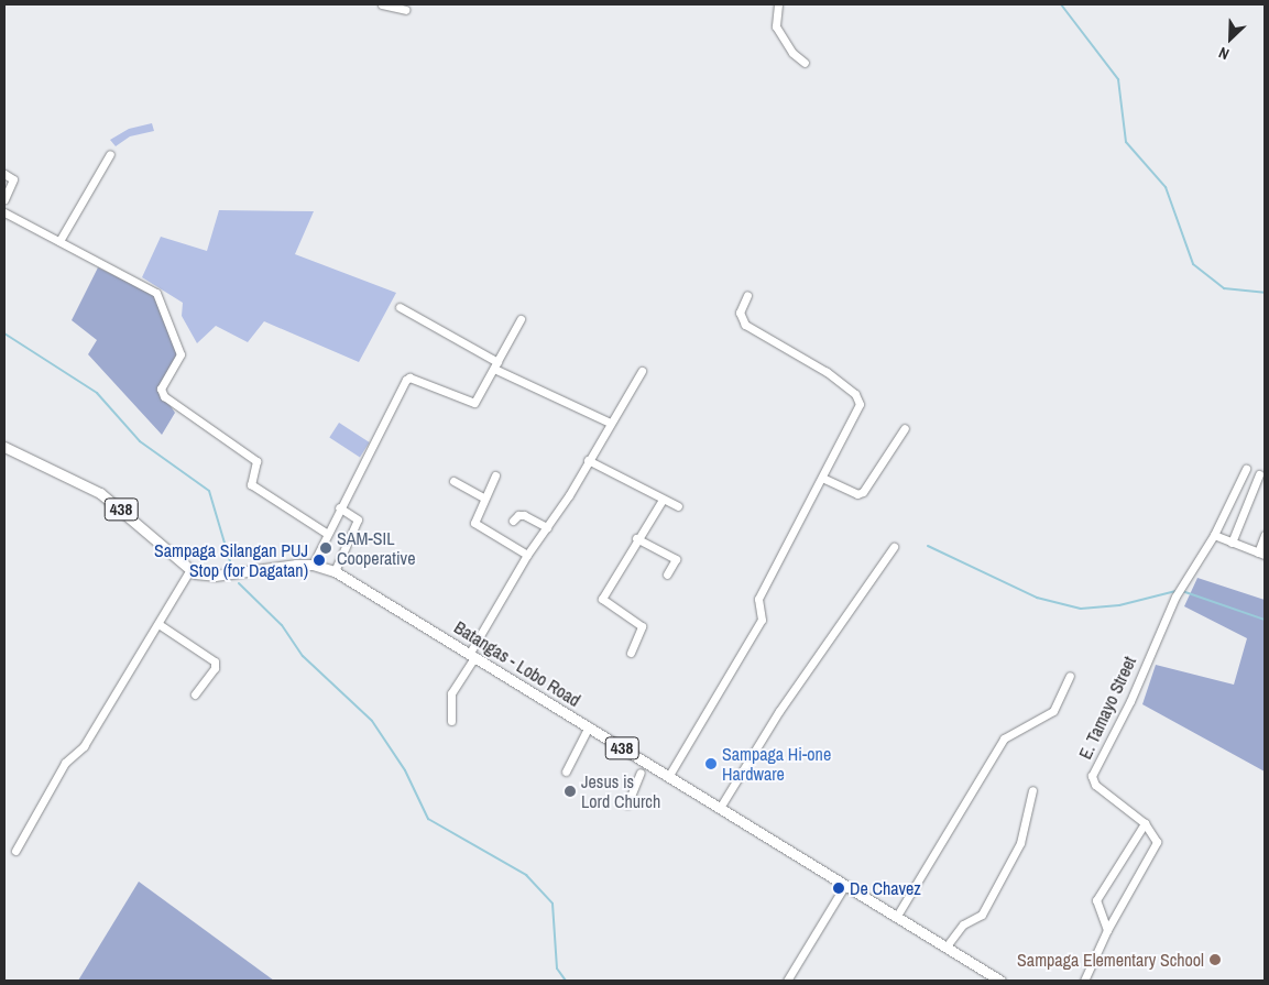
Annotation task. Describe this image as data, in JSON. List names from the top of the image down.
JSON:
{
  "streets": {
    "main road": ["438", "Batangas - Lobo Road"],
    "street": ["E. Tamayo Street"]
  },
  "crossings": [
    ["438", "Batangas - Lobo Road"]
  ],
  "places": [
    "SAM-SIL Cooperative",
    "Sampaga Silangan PUJ Stop (for Dagatan)",
    "Sampaga Hi-one Hardware",
    "Jesus is Lord Church",
    "De Chavez",
    "Sampaga Elementary School"
  ],
  "north": "bottom left"
}
